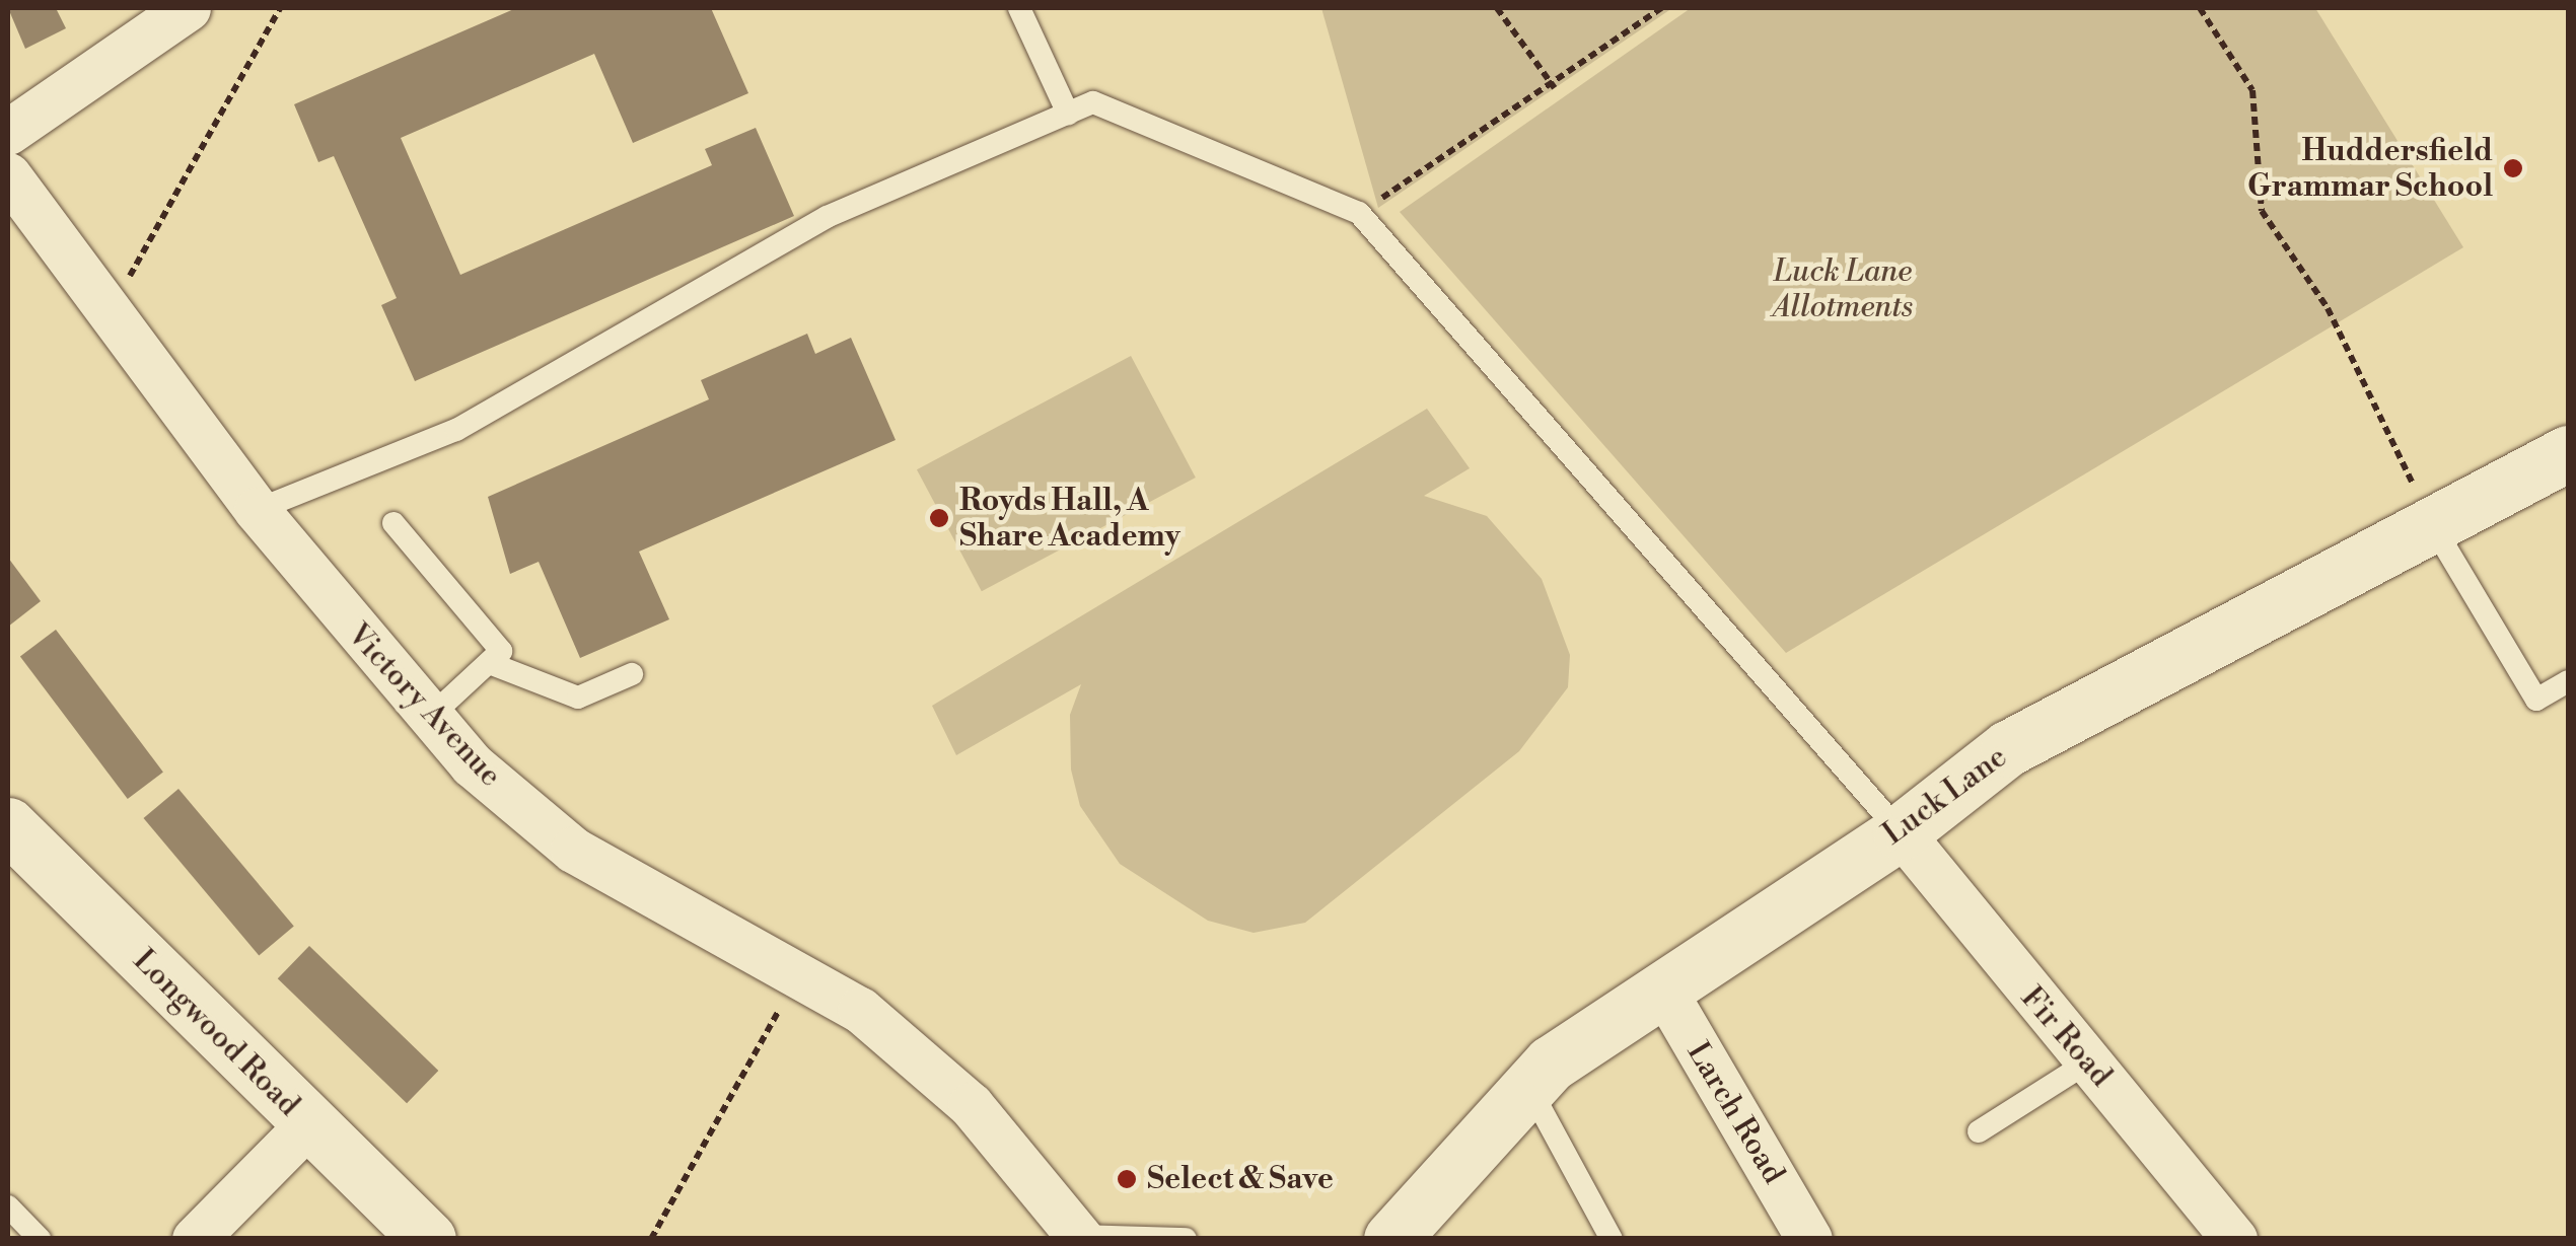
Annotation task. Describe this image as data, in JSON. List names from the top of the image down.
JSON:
{
  "streets": {
    "street": [
      "Victory Avenue",
      "Luck Lane",
      "Longwood Road",
      "Fir Road",
      "Larch Road"
    ]
  },
  "crossings": [
    ["Luck Lane", "Fir Road"],
    ["Luck Lane", "Larch Road"]
  ],
  "parks": ["Luck Lane Allotments"],
  "places": ["Huddersfield Grammar School", "Royds Hall, A Share Academy", "Select & Save"]
}
